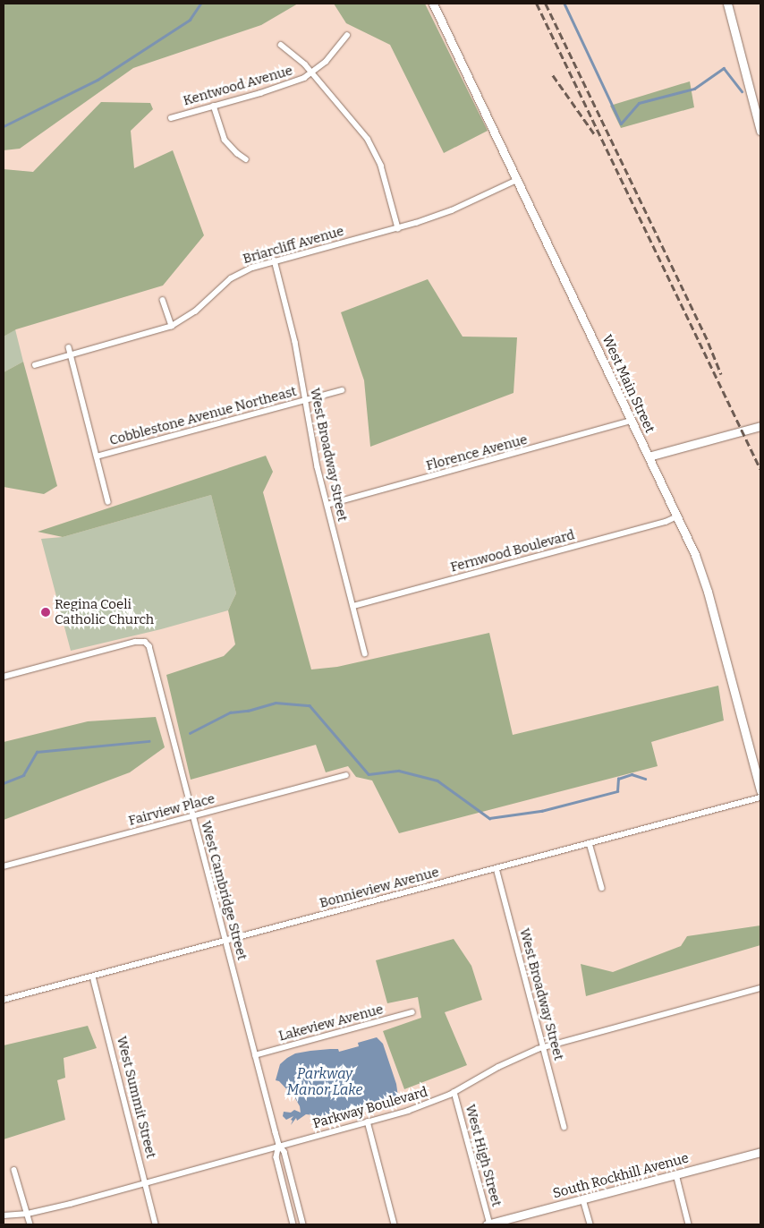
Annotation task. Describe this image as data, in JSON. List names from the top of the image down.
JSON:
{
  "streets": {
    "street": [
      "Kentwood Avenue",
      "Briarcliff Avenue",
      "West Main Street",
      "Cobblestone Avenue Northeast",
      "Florence Avenue",
      "West Broadway Street",
      "Fernwood Boulevard",
      "Fairview Place",
      "Bonnieview Avenue",
      "West Cambridge Street",
      "Lakeview Avenue",
      "West Summit Street",
      "Parkway Boulevard",
      "West High Street",
      "South Rockhill Avenue"
    ]
  },
  "crossings": [
    ["Briarcliff Avenue", "West Main Street"],
    ["Briarcliff Avenue", "West Broadway Street"],
    ["West Main Street", "Florence Avenue"],
    ["West Main Street", "Fernwood Boulevard"],
    ["Cobblestone Avenue Northeast", "West Broadway Street"],
    ["Florence Avenue", "West Broadway Street"],
    ["West Broadway Street", "Fernwood Boulevard"],
    ["West Broadway Street", "Bonnieview Avenue"],
    ["West Broadway Street", "Parkway Boulevard"],
    ["Fairview Place", "West Cambridge Street"],
    ["Bonnieview Avenue", "West Cambridge Street"],
    ["Bonnieview Avenue", "West Summit Street"],
    ["West Cambridge Street", "Lakeview Avenue"],
    ["West Cambridge Street", "Parkway Boulevard"],
    ["West Summit Street", "Parkway Boulevard"],
    ["Parkway Boulevard", "West High Street"],
    ["West High Street", "South Rockhill Avenue"]
  ],
  "water": ["Parkway Manor Lake"],
  "places": ["Regina Coeli Catholic Church"]
}
